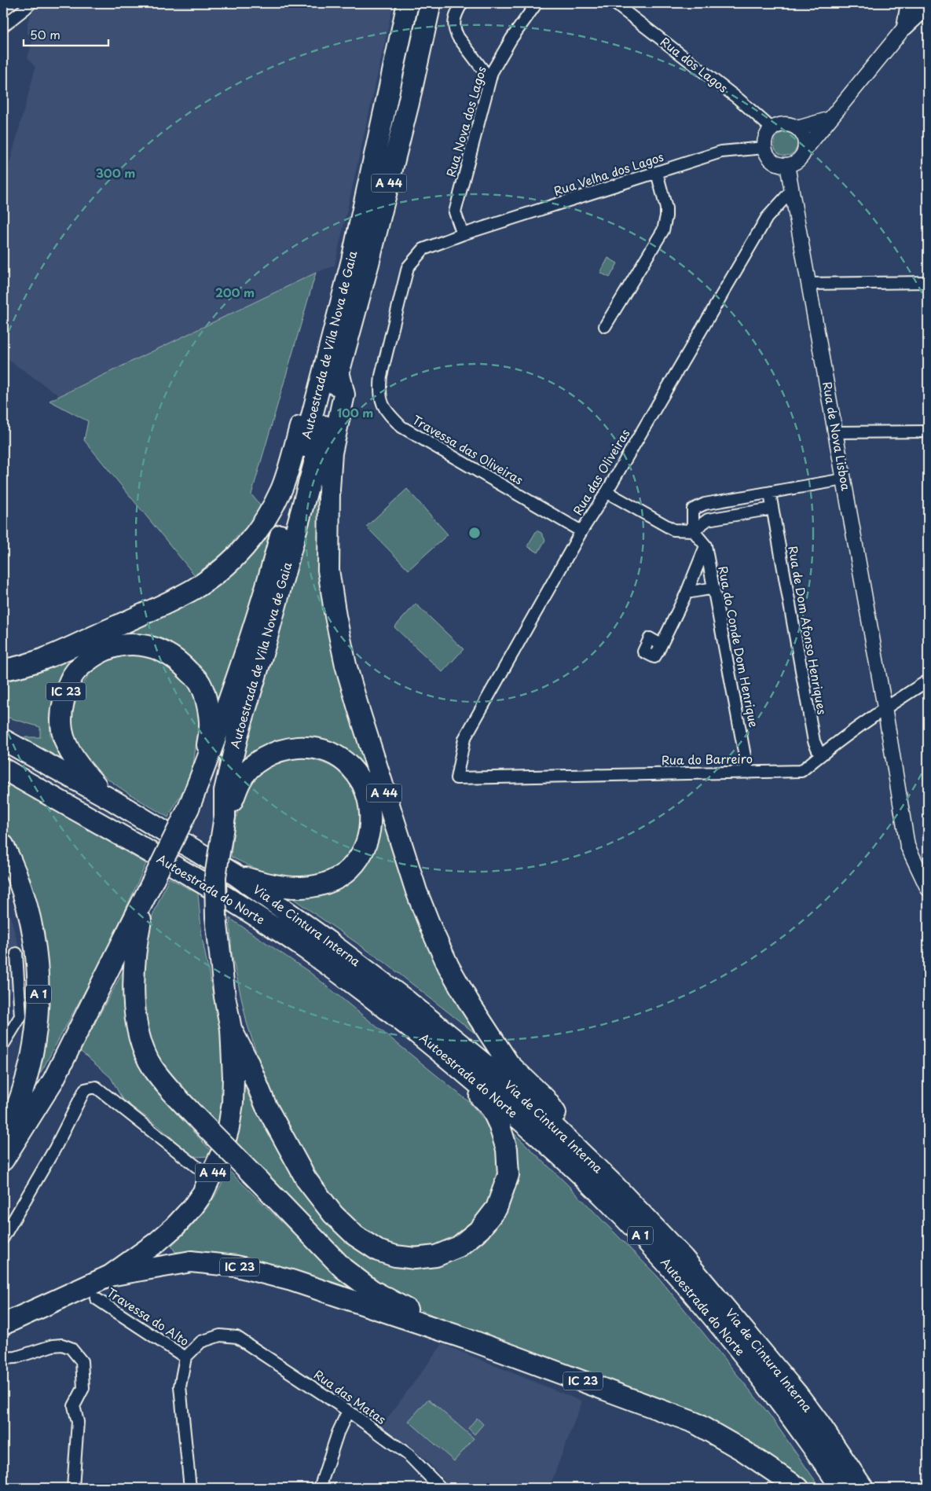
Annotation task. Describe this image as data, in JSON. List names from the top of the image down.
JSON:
{
  "streets": {
    "highway": [
      "A 44",
      "Autoestrada de Vila Nova de Gaia",
      "IC 23",
      "Autoestrada do Norte",
      "Via de Cintura Interna",
      "A 1"
    ],
    "street": [
      "Rua dos Lagos",
      "Rua Nova dos Lagos",
      "Rua Velha dos Lagos",
      "Rua de Nova Lisboa",
      "Travessa das Oliveiras",
      "Rua das Oliveiras",
      "Rua de Dom Afonso Henriques",
      "Rua do Conde Dom Henrique",
      "Rua do Barreiro",
      "Travessa do Alto",
      "Rua das Matas"
    ]
  },
  "crossings": [
    ["Rua dos Lagos", "Rua Velha dos Lagos"],
    ["Rua dos Lagos", "Rua de Nova Lisboa"],
    ["Rua Nova dos Lagos", "Rua Velha dos Lagos"],
    ["Rua Nova dos Lagos", "Travessa das Oliveiras"],
    ["Rua Velha dos Lagos", "Rua de Nova Lisboa"],
    ["Rua Velha dos Lagos", "Travessa das Oliveiras"],
    ["A 44", "Autoestrada de Vila Nova de Gaia"],
    ["A 44", "IC 23"],
    ["A 44", "Via de Cintura Interna"],
    ["Autoestrada de Vila Nova de Gaia", "IC 23"],
    ["Autoestrada de Vila Nova de Gaia", "A 1"],
    ["Rua de Nova Lisboa", "Rua das Oliveiras"],
    ["Rua de Nova Lisboa", "Rua do Barreiro"],
    ["Travessa das Oliveiras", "Rua das Oliveiras"],
    ["Rua das Oliveiras", "Rua do Barreiro"],
    ["Rua de Dom Afonso Henriques", "Rua do Barreiro"],
    ["Rua do Conde Dom Henrique", "Rua do Barreiro"],
    ["IC 23", "Via de Cintura Interna"],
    ["IC 23", "A 1"],
    ["Autoestrada do Norte", "A 1"],
    ["Via de Cintura Interna", "A 1"],
    ["Travessa do Alto", "Rua das Matas"]
  ],
  "scale_bar": "50 m",
  "rings": ["300 m", "200 m", "100 m"]
}
